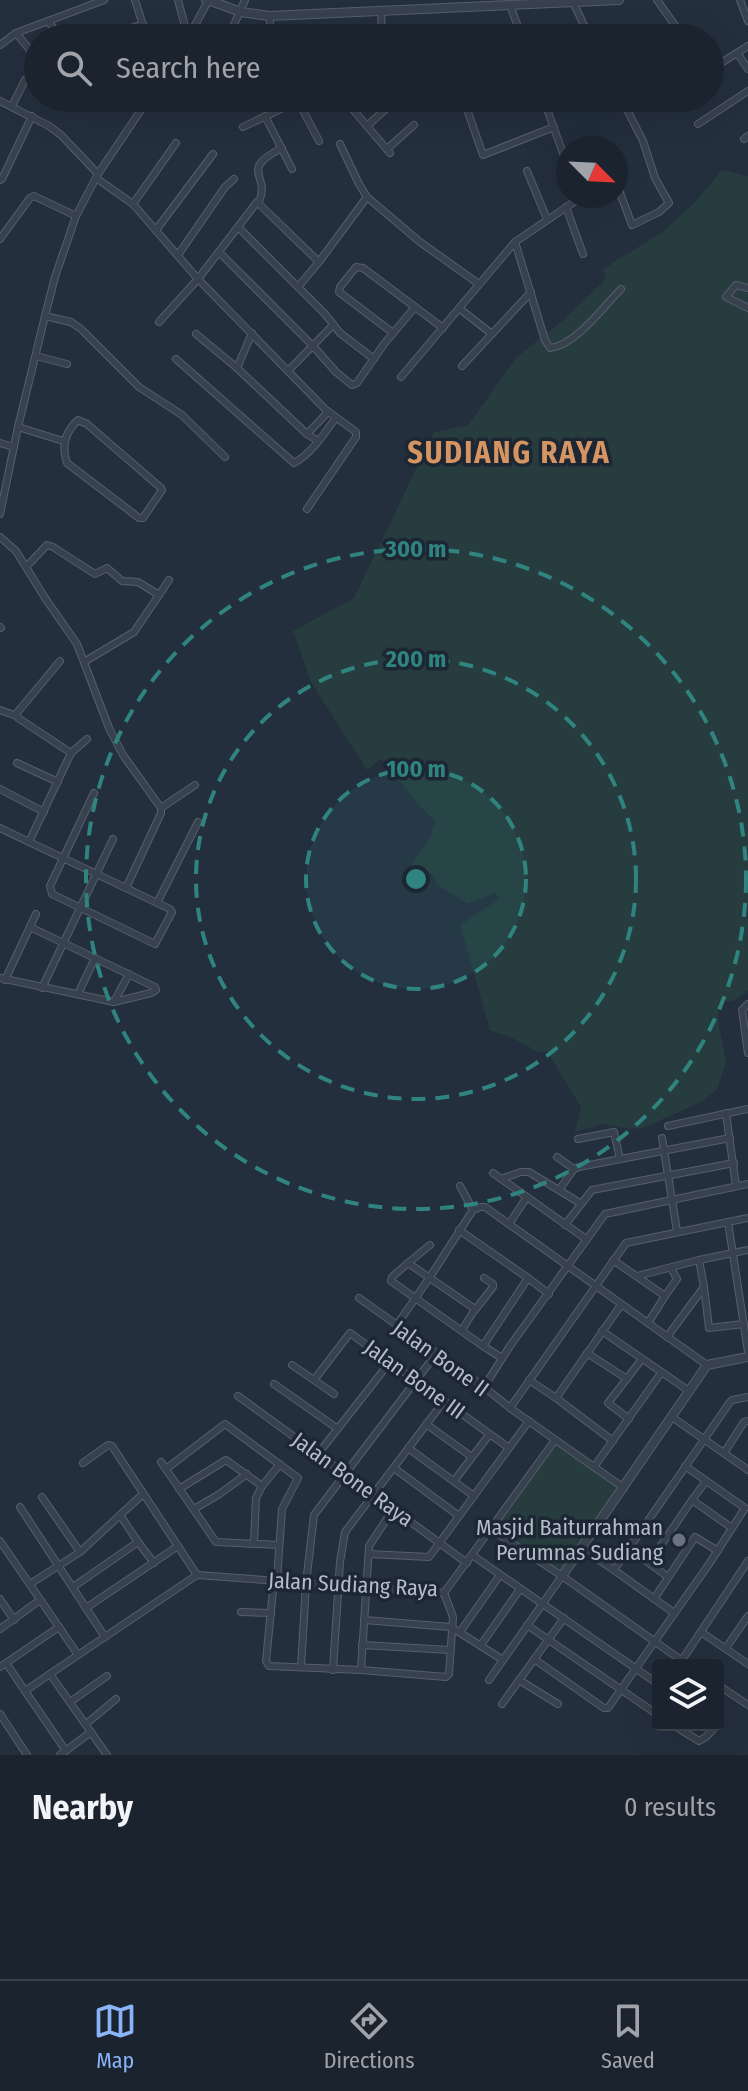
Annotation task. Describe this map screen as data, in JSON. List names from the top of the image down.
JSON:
{
  "streets": {
    "street": [
      "Jalan Bone II",
      "Jalan Bone III",
      "Jalan Bone Raya",
      "Jalan Sudiang Raya"
    ]
  },
  "crossings": [
    ["Jalan Bone II", "Jalan Sudiang Raya"],
    ["Jalan Bone Raya", "Jalan Sudiang Raya"]
  ],
  "districts": ["SUDIANG RAYA"],
  "places": ["Masjid Baiturrahman Perumnas Sudiang"],
  "north": "bottom right",
  "page": {
    "search": "Search here",
    "heading": ["Nearby", "0 results"],
    "nav": ["Map", "Directions", "Saved"]
  },
  "rings": ["300 m", "200 m", "100 m"]
}
